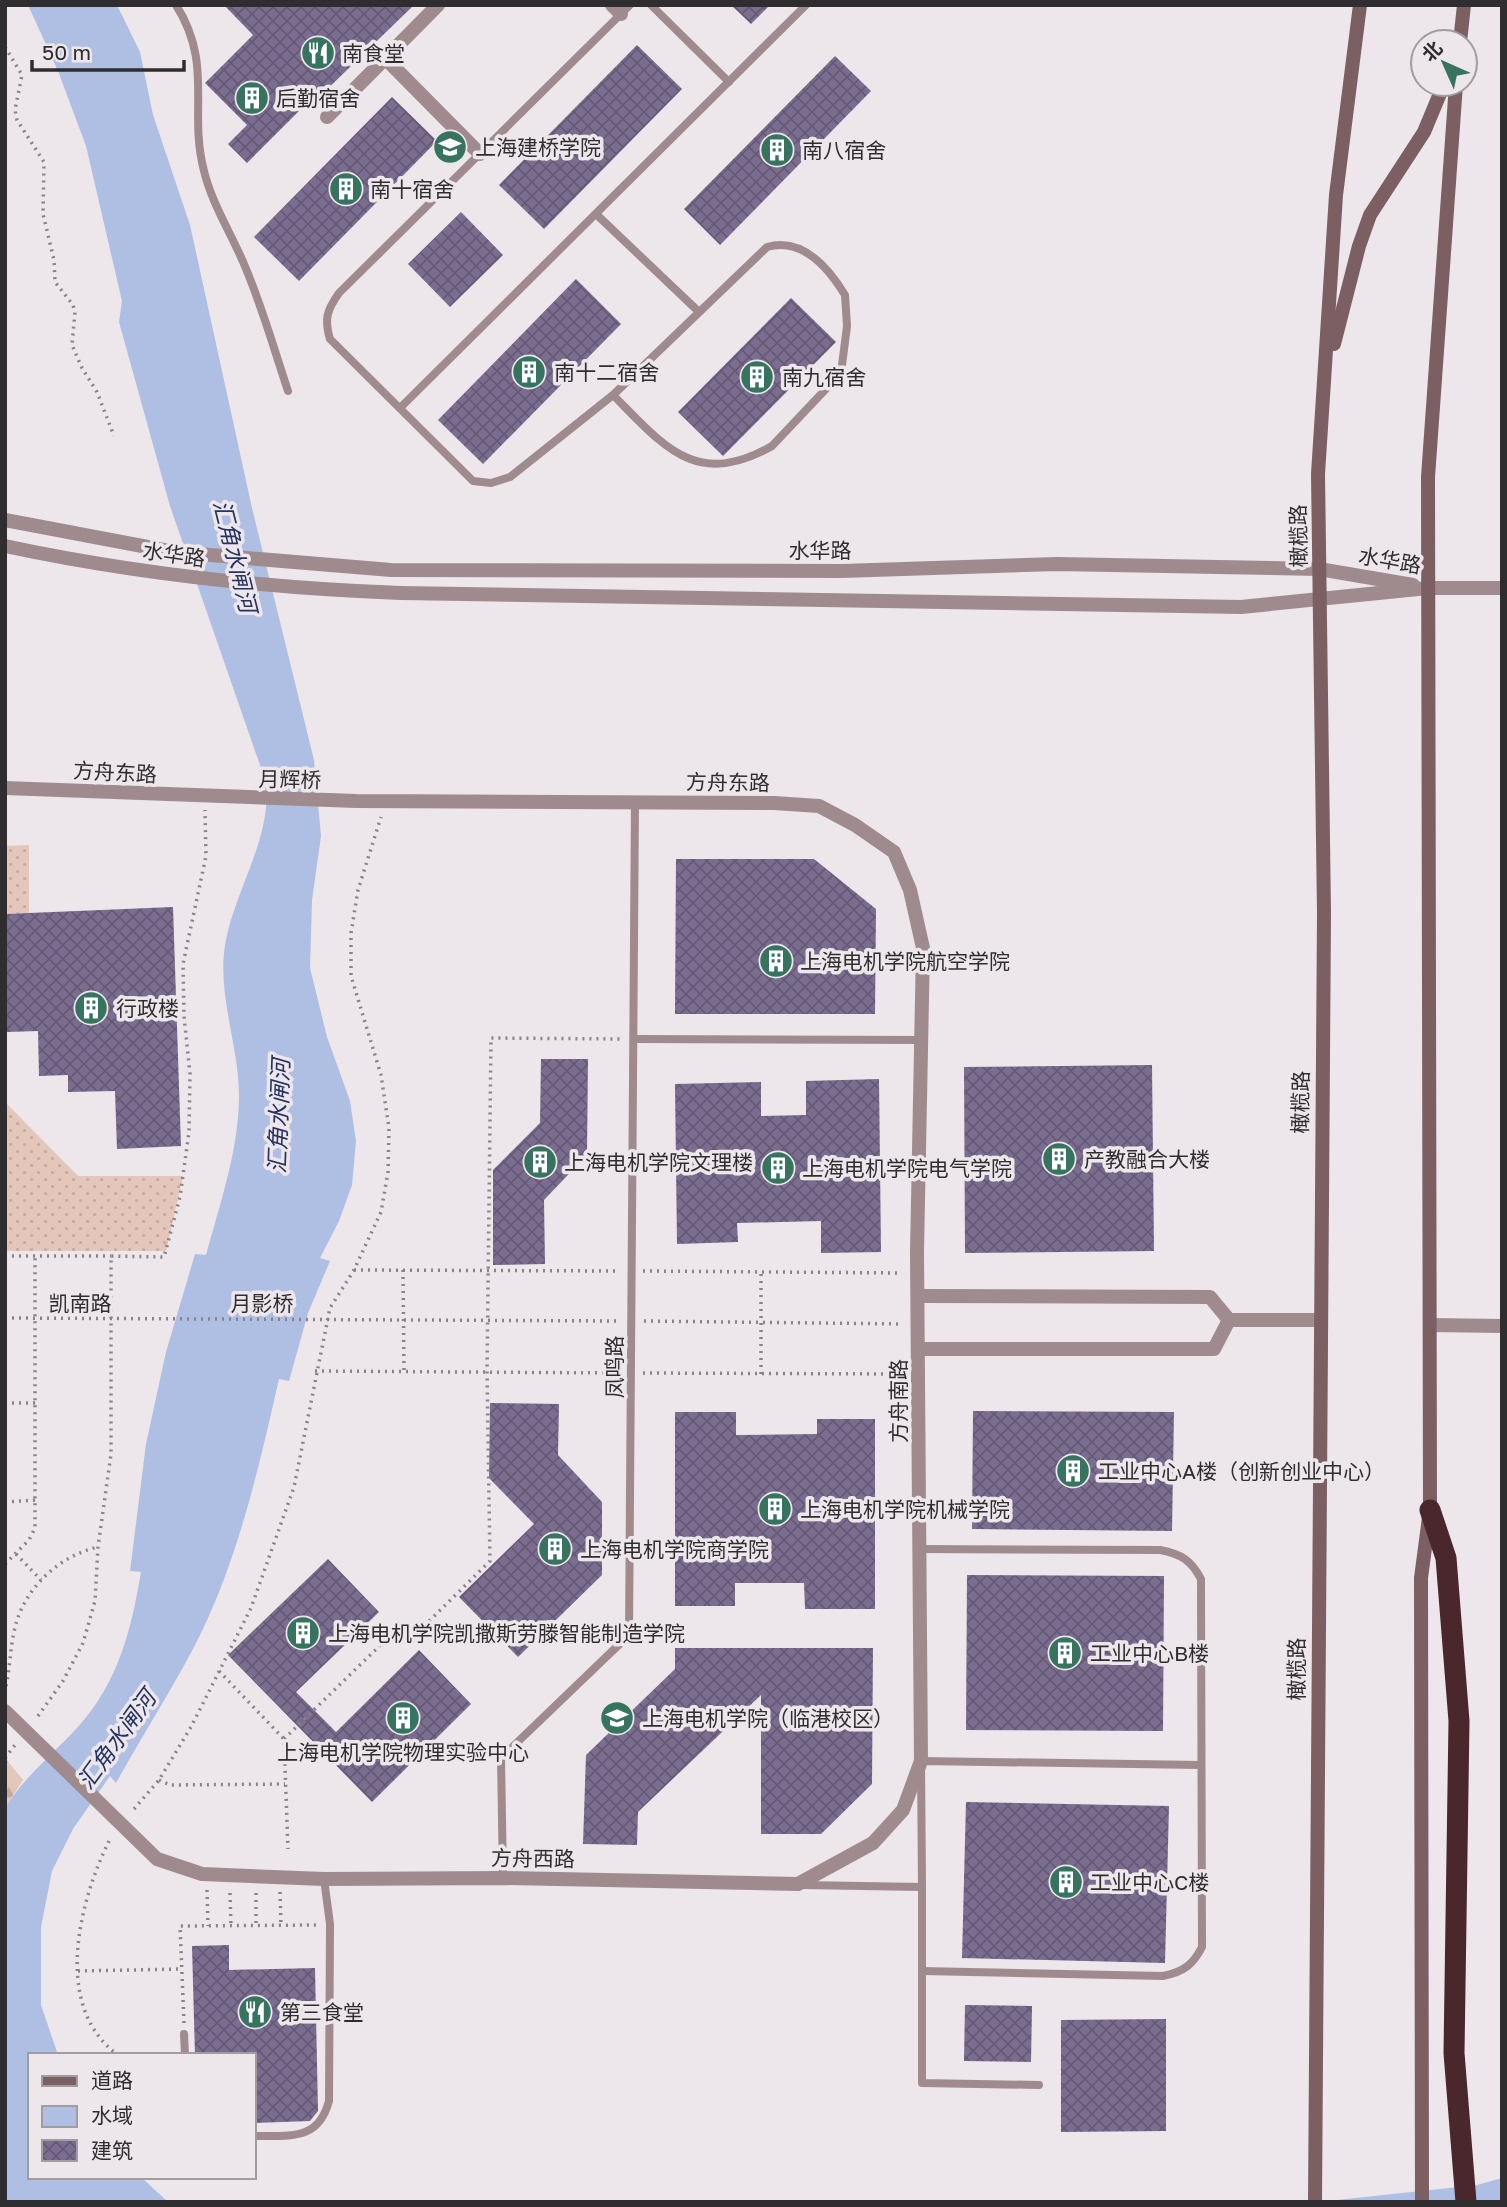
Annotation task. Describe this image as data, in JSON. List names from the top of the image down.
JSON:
{
  "streets": {
    "main road": ["橄榄路"],
    "street": [
      "水华路",
      "方舟东路",
      "月辉桥",
      "方舟南路",
      "方舟西路"
    ],
    "lane": ["凤鸣路"],
    "path": ["凯南路", "月影桥"]
  },
  "crossings": [
    ["橄榄路", "水华路"],
    ["方舟东路", "月辉桥"],
    ["方舟东路", "凤鸣路"],
    ["方舟东路", "方舟南路"],
    ["凯南路", "月影桥"],
    ["凤鸣路", "方舟西路"],
    ["方舟南路", "方舟西路"]
  ],
  "water": ["汇角水闸河"],
  "places": {
    "restaurant": ["南食堂", "第三食堂"],
    "building": [
      "后勤宿舍",
      "南八宿舍",
      "南十宿舍",
      "南十二宿舍",
      "南九宿舍",
      "上海电机学院航空学院",
      "行政楼",
      "产教融合大楼",
      "上海电机学院文理楼",
      "上海电机学院电气学院",
      "工业中心A楼（创新创业中心）",
      "上海电机学院机械学院",
      "上海电机学院商学院",
      "上海电机学院凯撒斯劳滕智能制造学院",
      "工业中心B楼",
      "上海电机学院物理实验中心",
      "工业中心C楼"
    ],
    "school or university": ["上海建桥学院", "上海电机学院（临港校区）"]
  },
  "legend": ["道路", "水域", "建筑"],
  "scale_bar": "50 m",
  "north": "top left"
}
